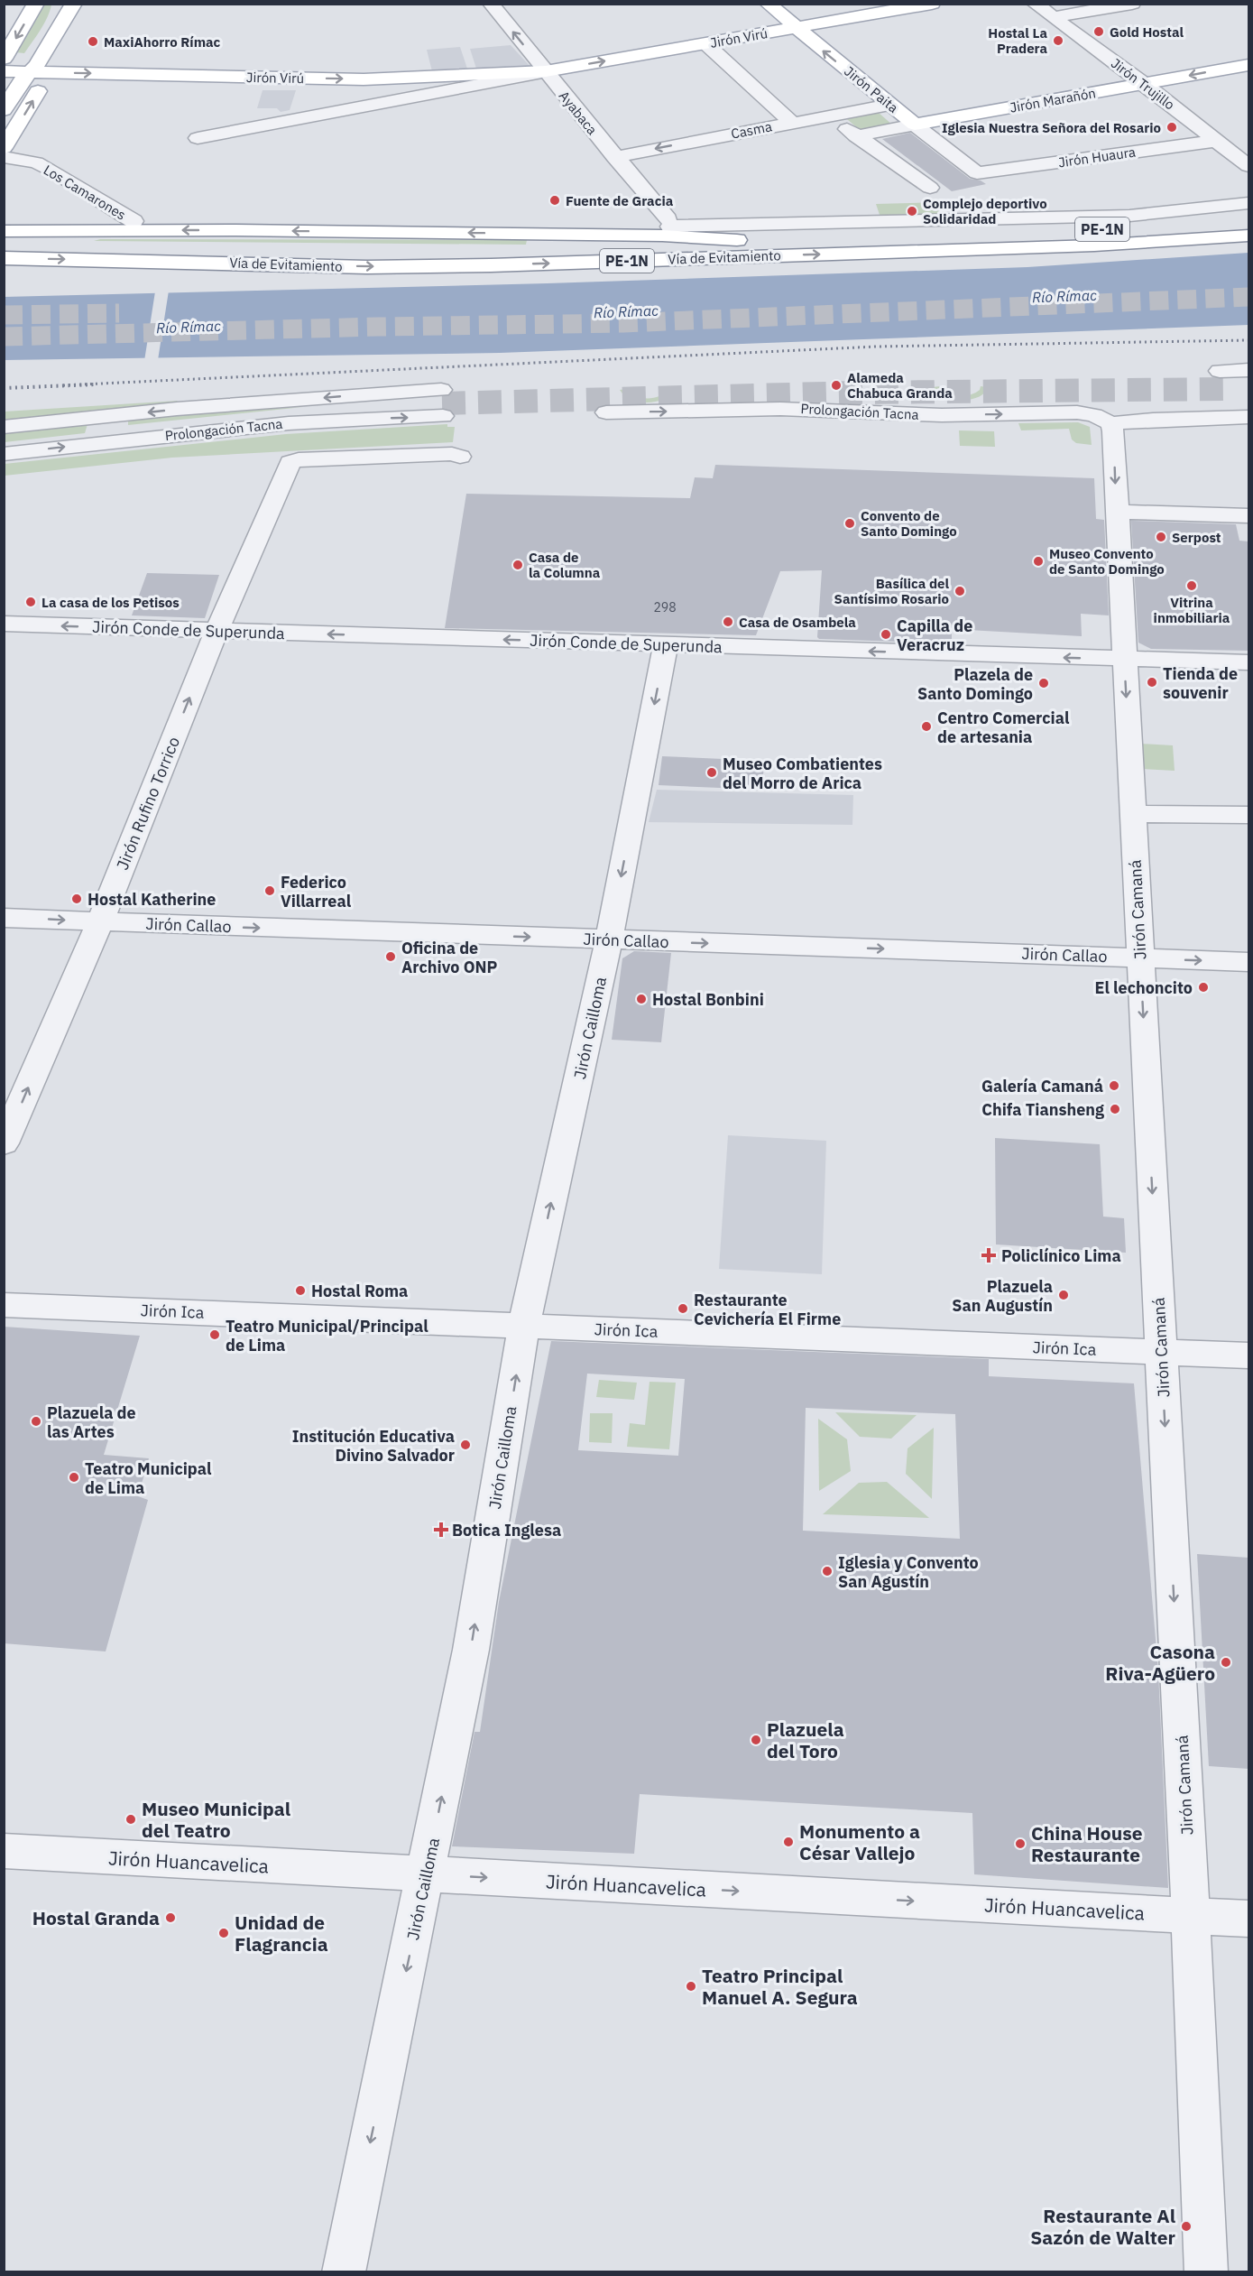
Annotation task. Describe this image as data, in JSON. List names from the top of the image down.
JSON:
{
  "streets": {
    "main road": [
      "Jirón Virú",
      "Jirón Paita",
      "Jirón Marañón",
      "PE-1N",
      "Vía de Evitamiento"
    ],
    "street": [
      "Jirón Trujillo",
      "Ayabaca",
      "Casma",
      "Jirón Huaura",
      "Los Camarones",
      "Prolongación Tacna",
      "Jirón Conde de Superunda",
      "Jirón Rufino Torrico",
      "Jirón Camaná",
      "Jirón Callao",
      "Jirón Cailloma",
      "Jirón Ica",
      "Jirón Huancavelica"
    ]
  },
  "crossings": [
    ["Jirón Virú", "Jirón Paita"],
    ["Jirón Virú", "Ayabaca"],
    ["Jirón Trujillo", "Jirón Marañón"],
    ["Jirón Trujillo", "Jirón Huaura"],
    ["Jirón Paita", "Jirón Marañón"],
    ["Jirón Paita", "Casma"],
    ["Jirón Paita", "Jirón Huaura"],
    ["Ayabaca", "Casma"],
    ["Prolongación Tacna", "Jirón Camaná"],
    ["Jirón Conde de Superunda", "Jirón Rufino Torrico"],
    ["Jirón Conde de Superunda", "Jirón Camaná"],
    ["Jirón Conde de Superunda", "Jirón Cailloma"],
    ["Jirón Rufino Torrico", "Jirón Callao"],
    ["Jirón Camaná", "Jirón Callao"],
    ["Jirón Camaná", "Jirón Ica"],
    ["Jirón Camaná", "Jirón Huancavelica"],
    ["Jirón Callao", "Jirón Cailloma"],
    ["Jirón Cailloma", "Jirón Ica"],
    ["Jirón Cailloma", "Jirón Huancavelica"]
  ],
  "one_way": [
    "Jirón Paita",
    "Casma",
    "Jirón Conde de Superunda",
    "Jirón Rufino Torrico",
    "Jirón Camaná",
    "Jirón Callao",
    "Jirón Huancavelica"
  ],
  "water": ["Río Rímac"],
  "places": {
    "other": [
      "Gold Hostal",
      "Hostal La Pradera",
      "MaxiAhorro Rímac",
      "Iglesia Nuestra Señora del Rosario",
      "Fuente de Gracia",
      "Complejo deportivo Solidaridad",
      "Alameda Chabuca Granda",
      "Convento de Santo Domingo",
      "Serpost",
      "Museo Convento de Santo Domingo",
      "Casa de la Columna",
      "Vitrina inmobiliaria",
      "Basílica del Santísimo Rosario",
      "La casa de los Petisos",
      "Casa de Osambela",
      "Capilla de Veracruz",
      "Tienda de souvenir",
      "Plazela de Santo Domingo",
      "Centro Comercial de artesania",
      "Museo Combatientes del Morro de Arica",
      "Federico Villarreal",
      "Hostal Katherine",
      "Oficina de Archivo ONP",
      "El lechoncito",
      "Hostal Bonbini",
      "Galería Camaná",
      "Chifa Tiansheng",
      "Hostal Roma",
      "Plazuela San Augustín",
      "Restaurante Cevichería El Firme",
      "Teatro Municipal/Principal de Lima",
      "Plazuela de las Artes",
      "Institución Educativa Divino Salvador",
      "Teatro Municipal de Lima",
      "Iglesia y Convento San Agustín",
      "Casona Riva-Agüero",
      "Plazuela del Toro",
      "Museo Municipal del Teatro",
      "Monumento a César Vallejo",
      "China House Restaurante",
      "Hostal Granda",
      "Unidad de Flagrancia",
      "Teatro Principal Manuel A. Segura",
      "Restaurante Al Sazón de Walter"
    ],
    "health": ["Policlínico Lima", "Botica Inglesa"]
  },
  "house_numbers": ["298"]
}
